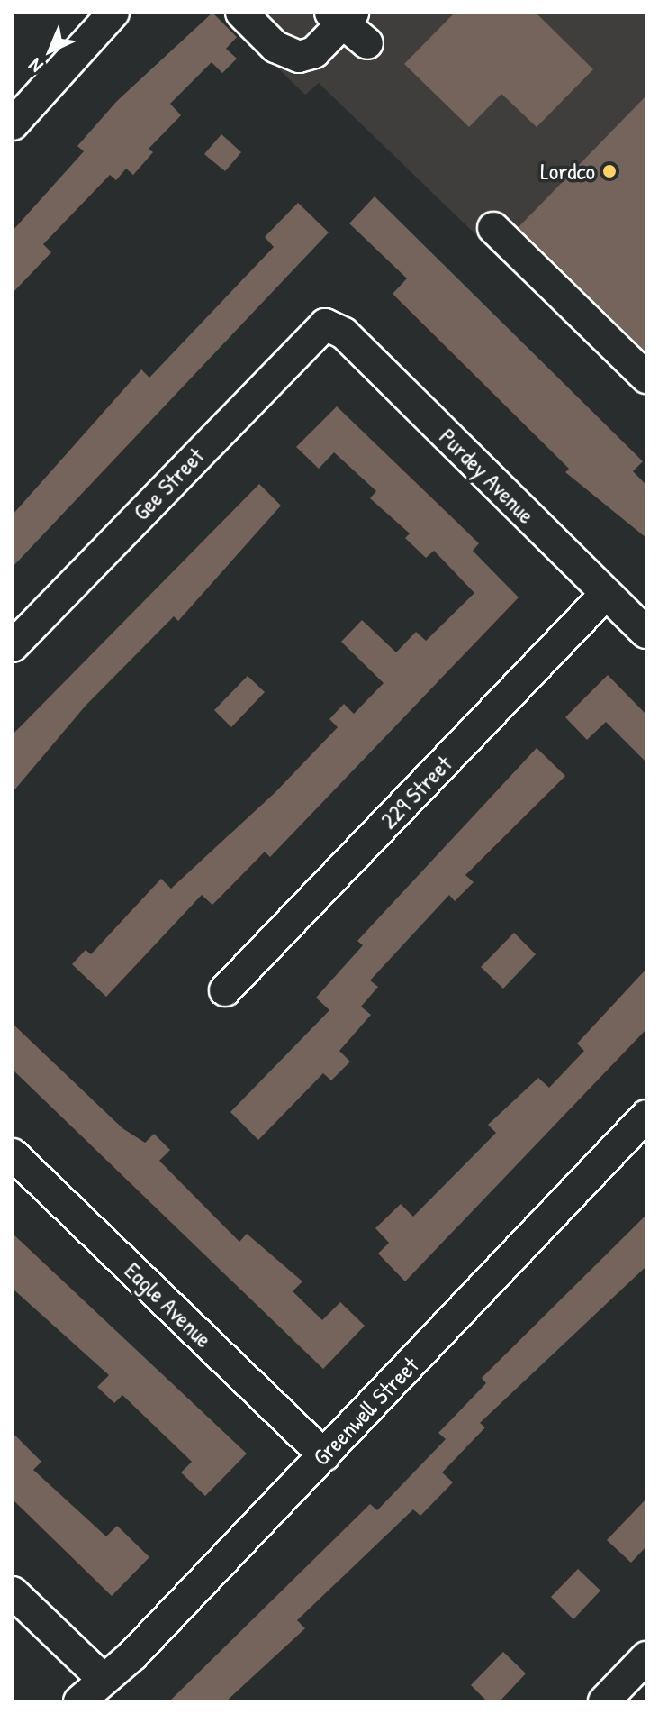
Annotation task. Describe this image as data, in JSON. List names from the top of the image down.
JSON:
{
  "streets": {
    "street": [
      "Purdey Avenue",
      "Gee Street",
      "229 Street",
      "Eagle Avenue",
      "Greenwell Street"
    ]
  },
  "crossings": [
    ["Purdey Avenue", "Gee Street"],
    ["Purdey Avenue", "229 Street"],
    ["Eagle Avenue", "Greenwell Street"]
  ],
  "places": ["Lordco"],
  "north": "bottom left"
}
